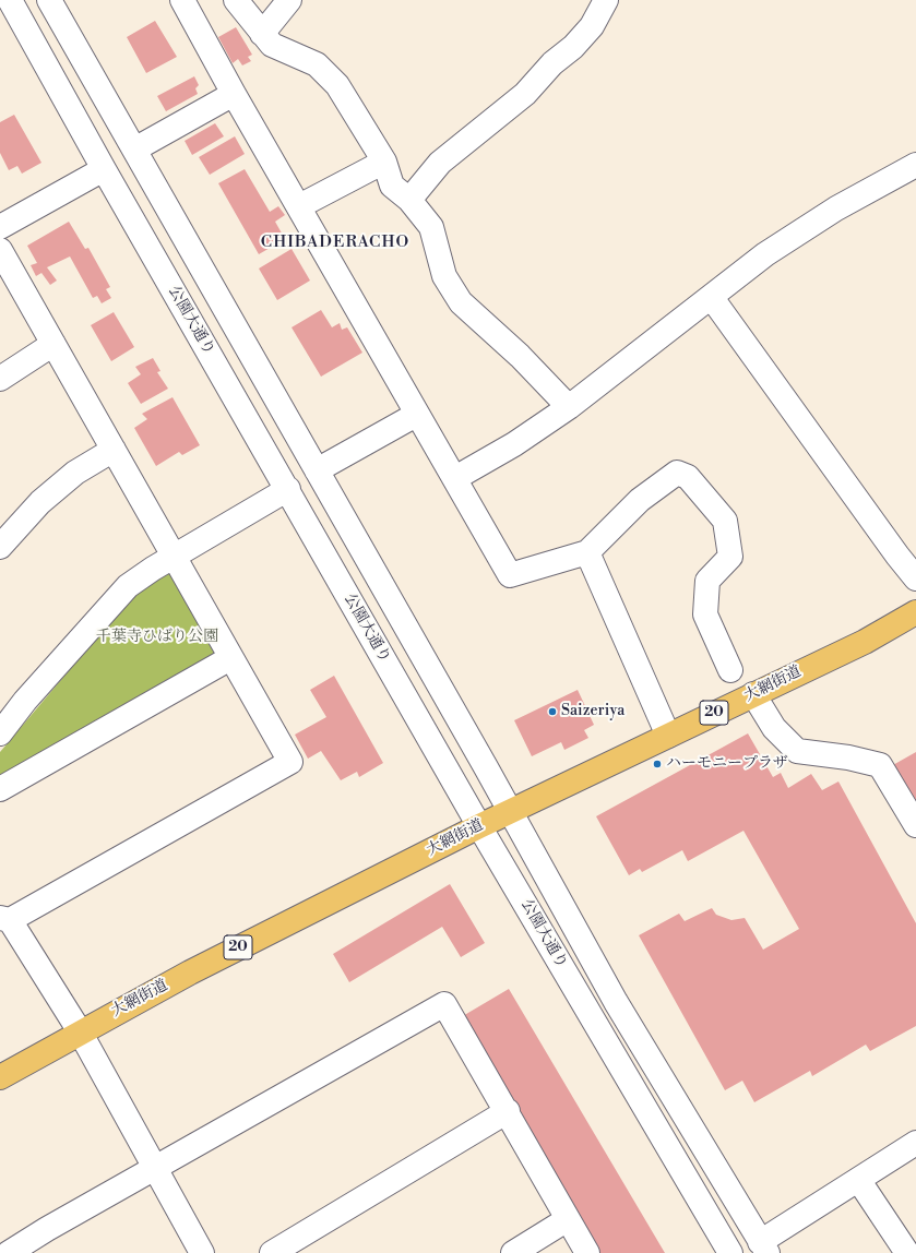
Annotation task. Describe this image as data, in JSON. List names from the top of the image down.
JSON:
{
  "streets": {
    "main road": ["大網街道", "20"],
    "street": ["公園大通り"]
  },
  "crossings": [
    ["公園大通り", "大網街道"]
  ],
  "districts": ["CHIBADERACHO"],
  "parks": ["千葉寺ひばり公園"],
  "places": ["Saizeriya", "ハーモニープラザ"]
}
